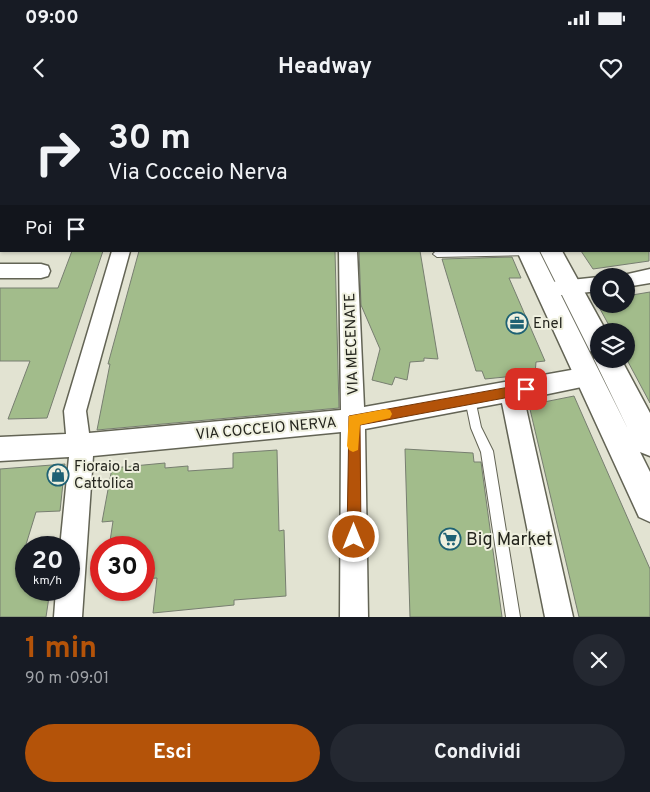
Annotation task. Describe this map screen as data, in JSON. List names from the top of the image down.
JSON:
{
  "streets": {
    "street": ["VIA MECENATE", "VIA COCCEIO NERVA"]
  },
  "crossings": [
    ["VIA MECENATE", "VIA COCCEIO NERVA"]
  ],
  "places": {
    "office": ["Enel"],
    "shop": ["Fioraio La Cattolica"],
    "supermarket": ["Big Market"]
  },
  "page": {
    "status": "09:00",
    "header": "Headway",
    "turn": ["30 m", "Via Cocceio Nerva"],
    "then": "Poi",
    "speed": "20 km/h",
    "limit": "30",
    "heading": ["1 min", "90 m · 09:01"],
    "buttons": ["Esci", "Condividi"]
  }
}
